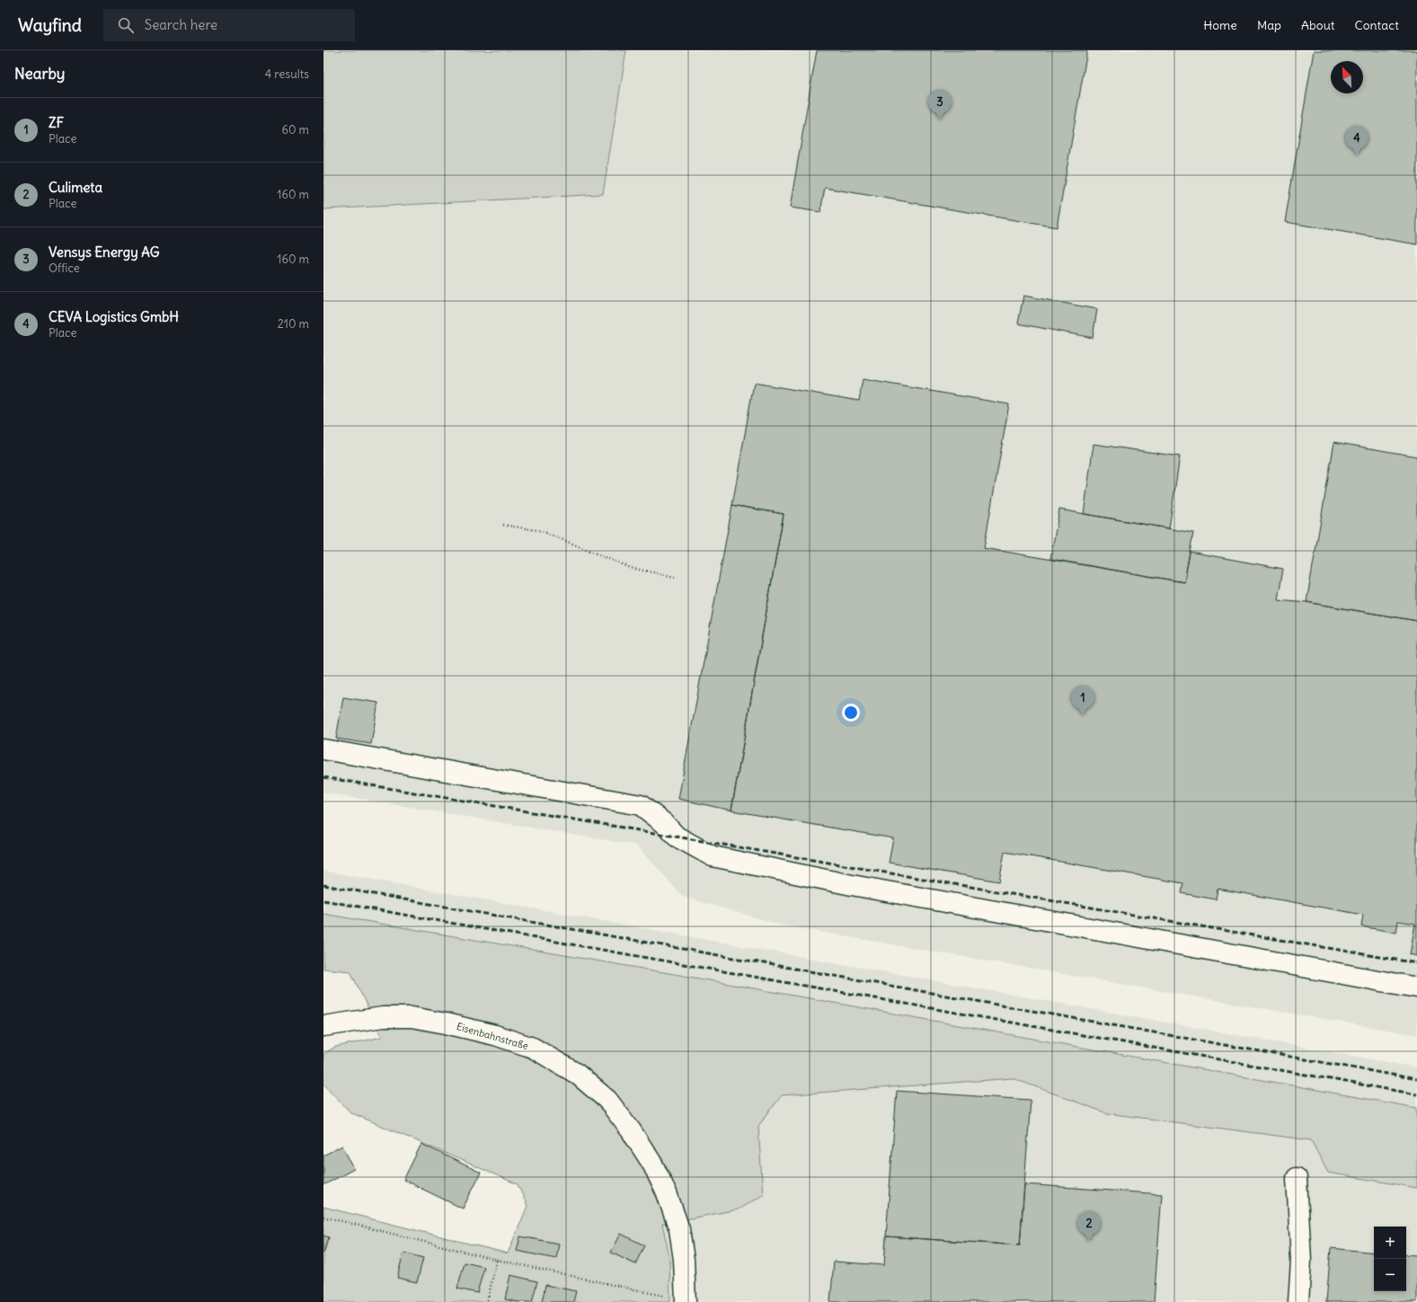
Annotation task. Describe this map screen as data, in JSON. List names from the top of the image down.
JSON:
{
  "streets": {
    "street": ["Eisenbahnstraße"]
  },
  "north": "top left",
  "page": {
    "header": "Wayfind",
    "search": "Search here",
    "nav": [
      "Home",
      "Map",
      "About",
      "Contact"
    ],
    "heading": ["Nearby", "4 results"],
    "pins": [
      "3",
      "4",
      "1",
      "2"
    ],
    "list": [
      {
        "mark": "1",
        "name": "ZF",
        "note": "Place",
        "value": "60 m"
      },
      {
        "mark": "2",
        "name": "Culimeta",
        "note": "Place",
        "value": "160 m"
      },
      {
        "mark": "3",
        "name": "Vensys Energy AG",
        "note": "Office",
        "value": "160 m"
      },
      {
        "mark": "4",
        "name": "CEVA Logistics GmbH",
        "note": "Place",
        "value": "210 m"
      }
    ],
    "map_buttons": ["+", "−"]
  }
}
